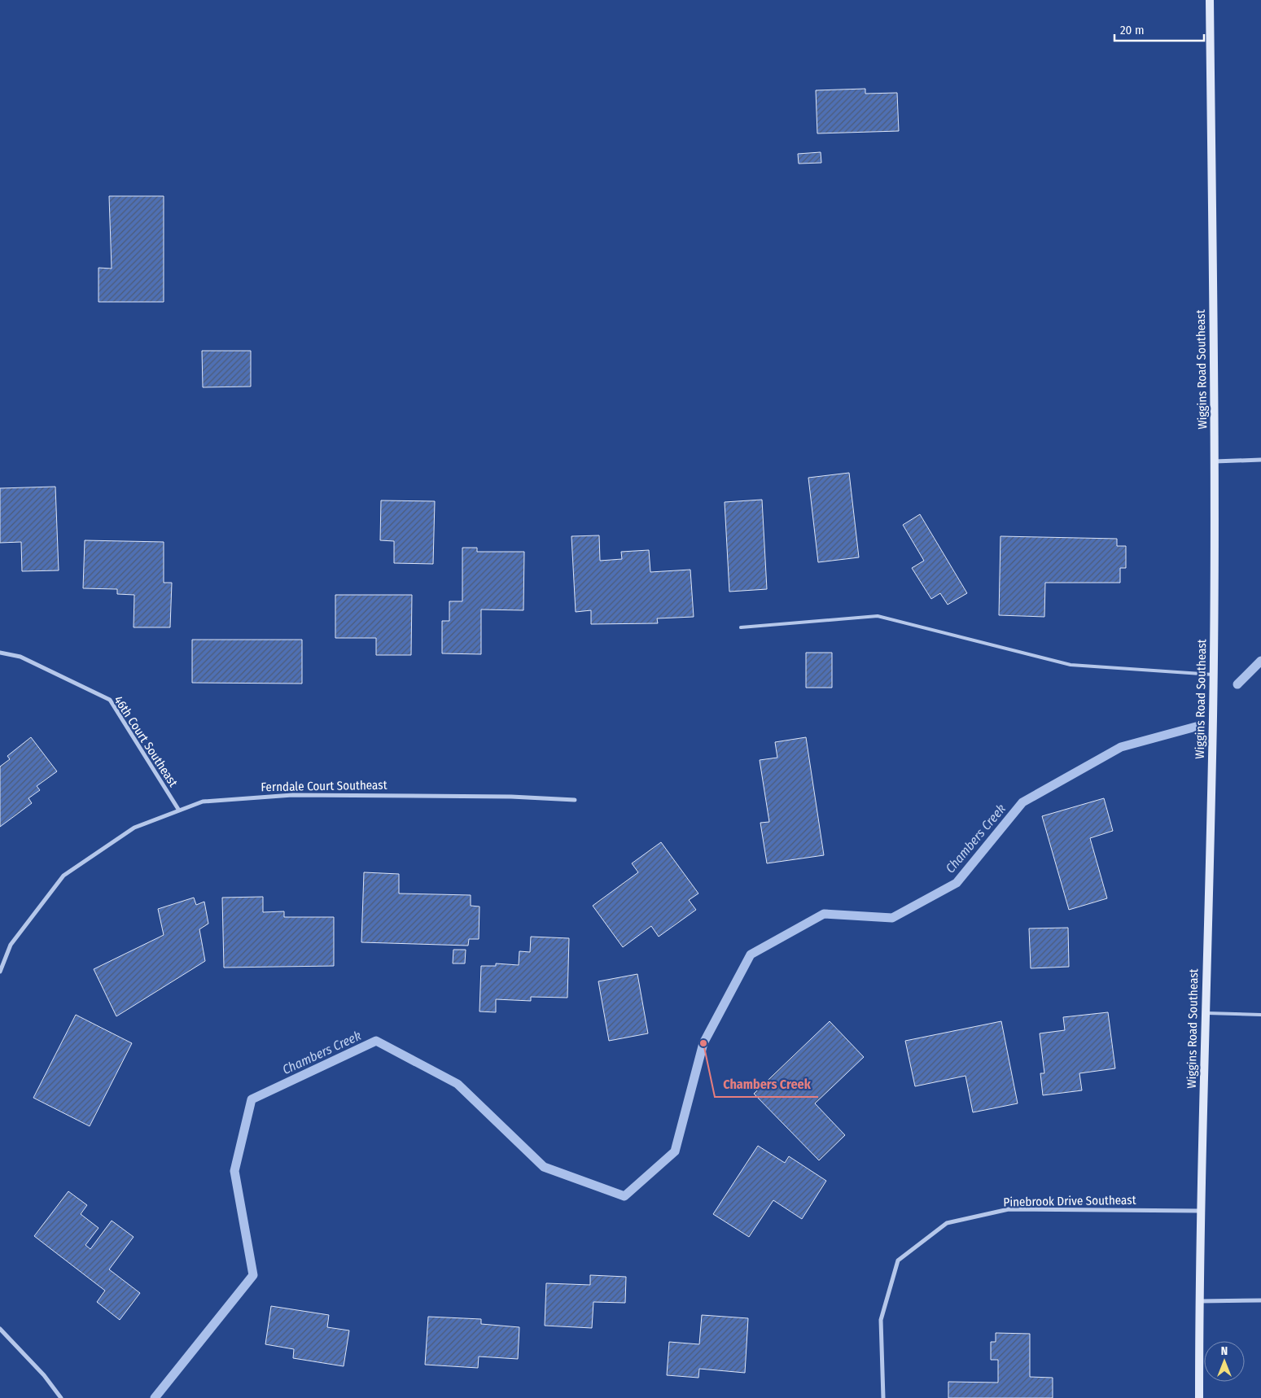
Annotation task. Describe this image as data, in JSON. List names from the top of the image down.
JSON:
{
  "streets": {
    "street": [
      "Wiggins Road Southeast",
      "46th Court Southeast",
      "Ferndale Court Southeast",
      "Pinebrook Drive Southeast"
    ]
  },
  "crossings": [
    ["Wiggins Road Southeast", "Pinebrook Drive Southeast"],
    ["46th Court Southeast", "Ferndale Court Southeast"]
  ],
  "water": ["Chambers Creek"],
  "places": ["Chambers Creek"],
  "scale_bar": "20 m",
  "north": "top"
}
